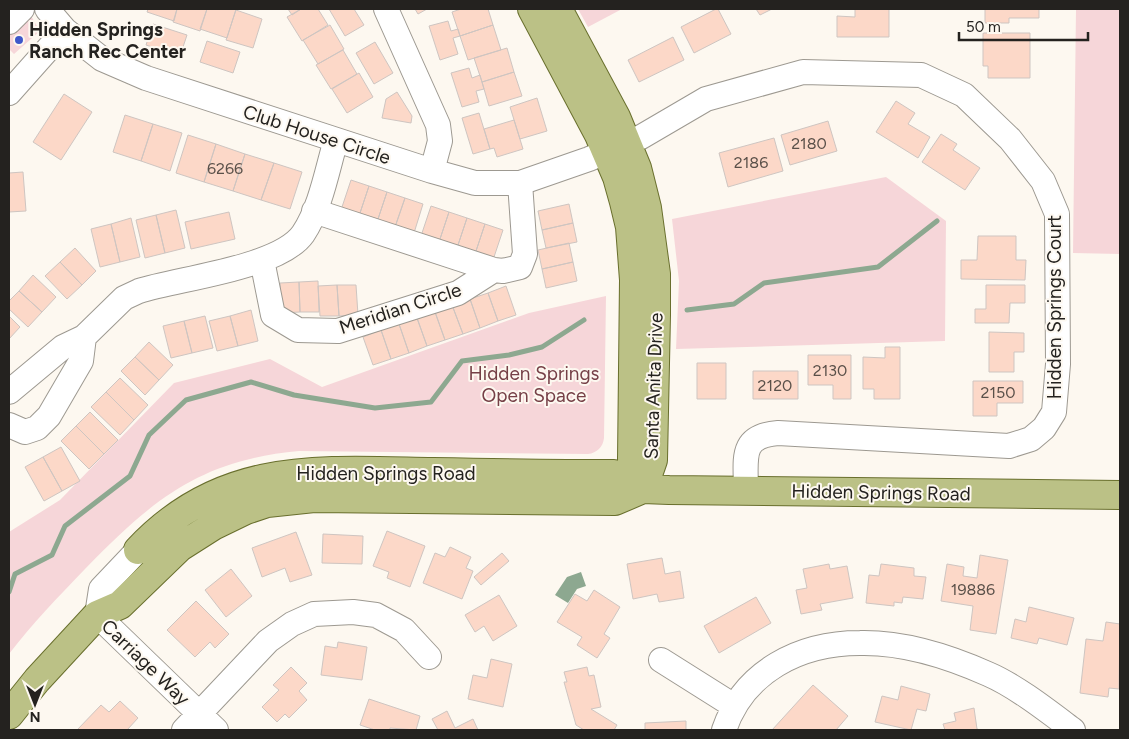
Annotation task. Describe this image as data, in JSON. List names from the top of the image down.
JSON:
{
  "streets": {
    "main road": ["Santa Anita Drive", "Hidden Springs Road"],
    "street": [
      "Club House Circle",
      "Hidden Springs Court",
      "Meridian Circle",
      "Carriage Way"
    ]
  },
  "crossings": [
    ["Club House Circle", "Hidden Springs Court"],
    ["Club House Circle", "Meridian Circle"],
    ["Club House Circle", "Santa Anita Drive"],
    ["Hidden Springs Court", "Santa Anita Drive"],
    ["Hidden Springs Court", "Hidden Springs Road"],
    ["Santa Anita Drive", "Hidden Springs Road"],
    ["Hidden Springs Road", "Carriage Way"]
  ],
  "parks": ["Hidden Springs Open Space"],
  "places": ["Hidden Springs Ranch Rec Center"],
  "house_numbers": [
    "2180",
    "2186",
    "6266",
    "2130",
    "2120",
    "2150",
    "19886"
  ],
  "scale_bar": "50 m",
  "north": "bottom"
}
